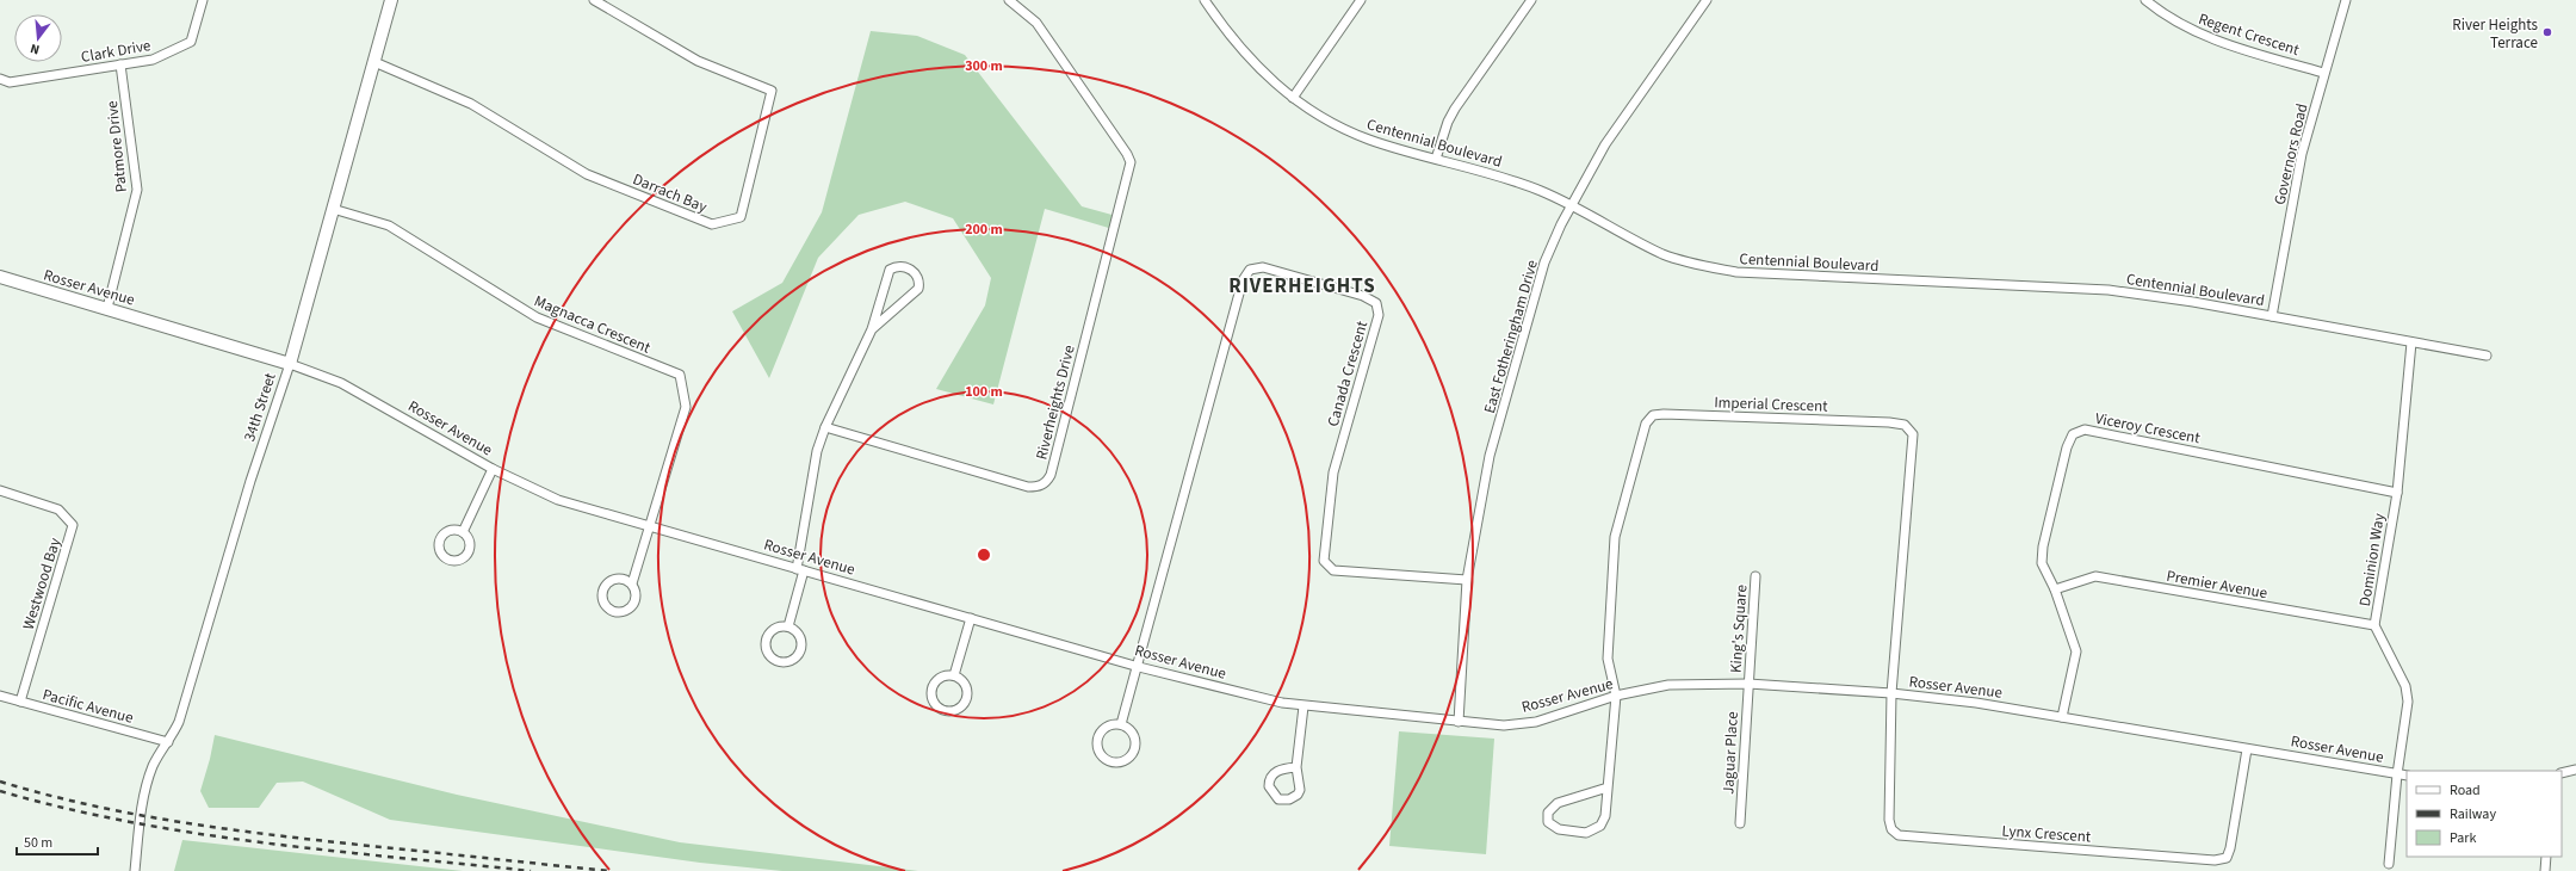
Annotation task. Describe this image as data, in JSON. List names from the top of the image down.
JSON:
{
  "streets": {
    "street": [
      "Regent Crescent",
      "Clark Drive",
      "Centennial Boulevard",
      "Patmore Drive",
      "Governors Road",
      "Darrach Bay",
      "Rosser Avenue",
      "Magnacca Crescent",
      "East Fotheringham Drive",
      "Canada Crescent",
      "Riverheights Drive",
      "Imperial Crescent",
      "34th Street",
      "Viceroy Crescent",
      "Dominion Way",
      "Westwood Bay",
      "Premier Avenue",
      "King's Square",
      "Pacific Avenue",
      "Jaguar Place",
      "Lynx Crescent"
    ]
  },
  "crossings": [
    ["Regent Crescent", "Governors Road"],
    ["Clark Drive", "Patmore Drive"],
    ["Centennial Boulevard", "Governors Road"],
    ["Centennial Boulevard", "East Fotheringham Drive"],
    ["Centennial Boulevard", "Dominion Way"],
    ["Patmore Drive", "Rosser Avenue"],
    ["Darrach Bay", "34th Street"],
    ["Rosser Avenue", "Magnacca Crescent"],
    ["Rosser Avenue", "East Fotheringham Drive"],
    ["Rosser Avenue", "Canada Crescent"],
    ["Rosser Avenue", "Imperial Crescent"],
    ["Rosser Avenue", "34th Street"],
    ["Rosser Avenue", "Viceroy Crescent"],
    ["Rosser Avenue", "Dominion Way"],
    ["Rosser Avenue", "King's Square"],
    ["Rosser Avenue", "Jaguar Place"],
    ["Rosser Avenue", "Lynx Crescent"],
    ["Magnacca Crescent", "34th Street"],
    ["East Fotheringham Drive", "Canada Crescent"],
    ["Imperial Crescent", "Lynx Crescent"],
    ["34th Street", "Pacific Avenue"],
    ["Viceroy Crescent", "Dominion Way"],
    ["Viceroy Crescent", "Premier Avenue"],
    ["Dominion Way", "Premier Avenue"],
    ["Westwood Bay", "Pacific Avenue"],
    ["King's Square", "Jaguar Place"]
  ],
  "districts": ["RIVERHEIGHTS"],
  "places": ["River Heights Terrace"],
  "legend": ["Road", "Railway", "Park"],
  "scale_bar": "50 m",
  "north": "bottom",
  "rings": ["300 m", "200 m", "100 m"]
}
